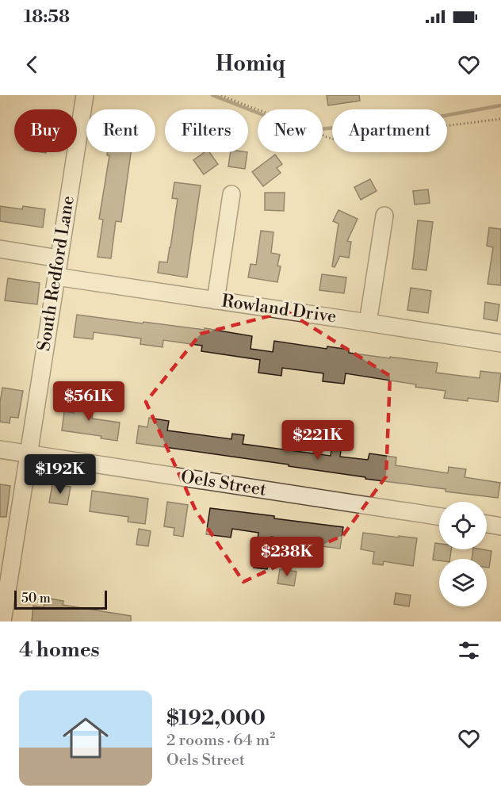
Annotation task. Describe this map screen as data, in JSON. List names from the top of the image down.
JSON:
{
  "streets": {
    "street": ["South Redford Lane", "Rowland Drive", "Oels Street"]
  },
  "crossings": [
    ["South Redford Lane", "Rowland Drive"],
    ["South Redford Lane", "Oels Street"]
  ],
  "scale_bar": "50 m",
  "page": {
    "status": "18:58",
    "header": "Homiq",
    "chip": [
      "Buy",
      "Rent",
      "Filters",
      "New",
      "Apartment"
    ],
    "price": [
      "$561K",
      "$221K",
      "$192K",
      "$238K"
    ],
    "scale": "50 m",
    "heading": "4 homes",
    "list": [
      {
        "name": "$192,000",
        "note": "2 rooms · 64 m² · Oels Street"
      }
    ]
  }
}
